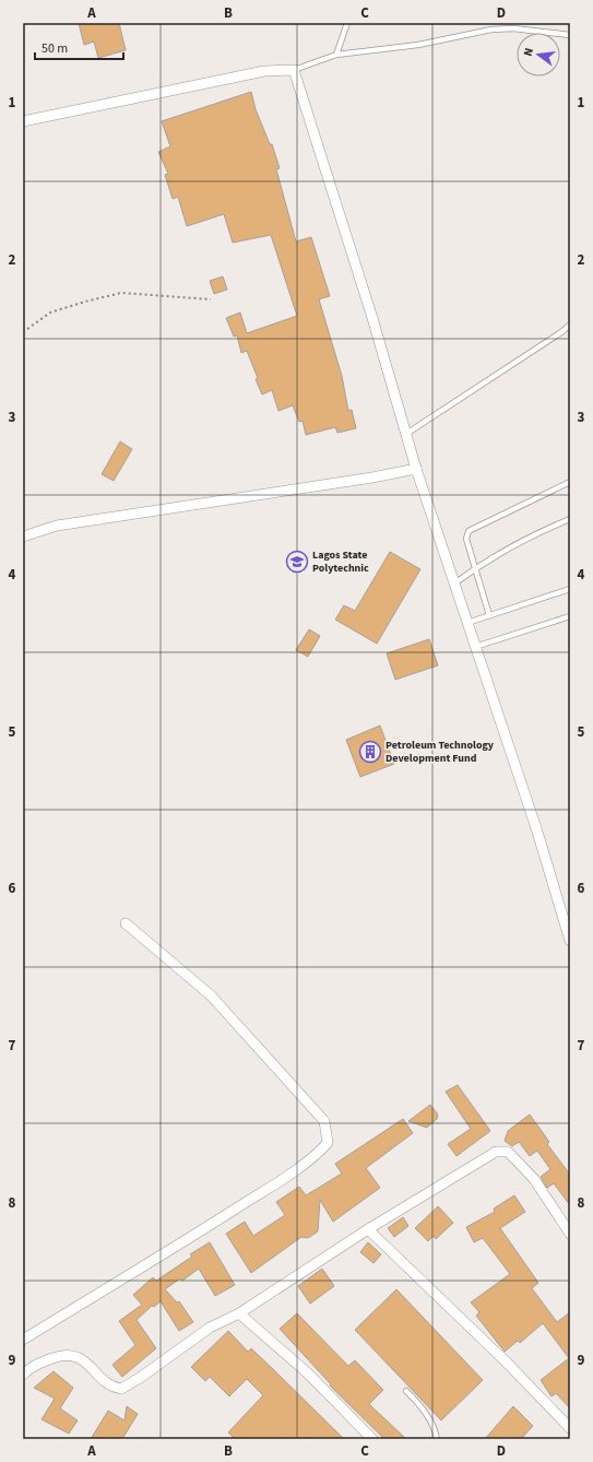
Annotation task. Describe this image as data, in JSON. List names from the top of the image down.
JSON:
{
  "places": {
    "school or university": ["Lagos State Polytechnic"],
    "building": ["Petroleum Technology Development Fund"]
  },
  "scale_bar": "50 m",
  "north": "left",
  "grid": {
    "columns": [
      "A",
      "B",
      "C",
      "D"
    ],
    "rows": [
      "1",
      "2",
      "3",
      "4",
      "5",
      "6",
      "7",
      "8",
      "9"
    ]
  }
}
